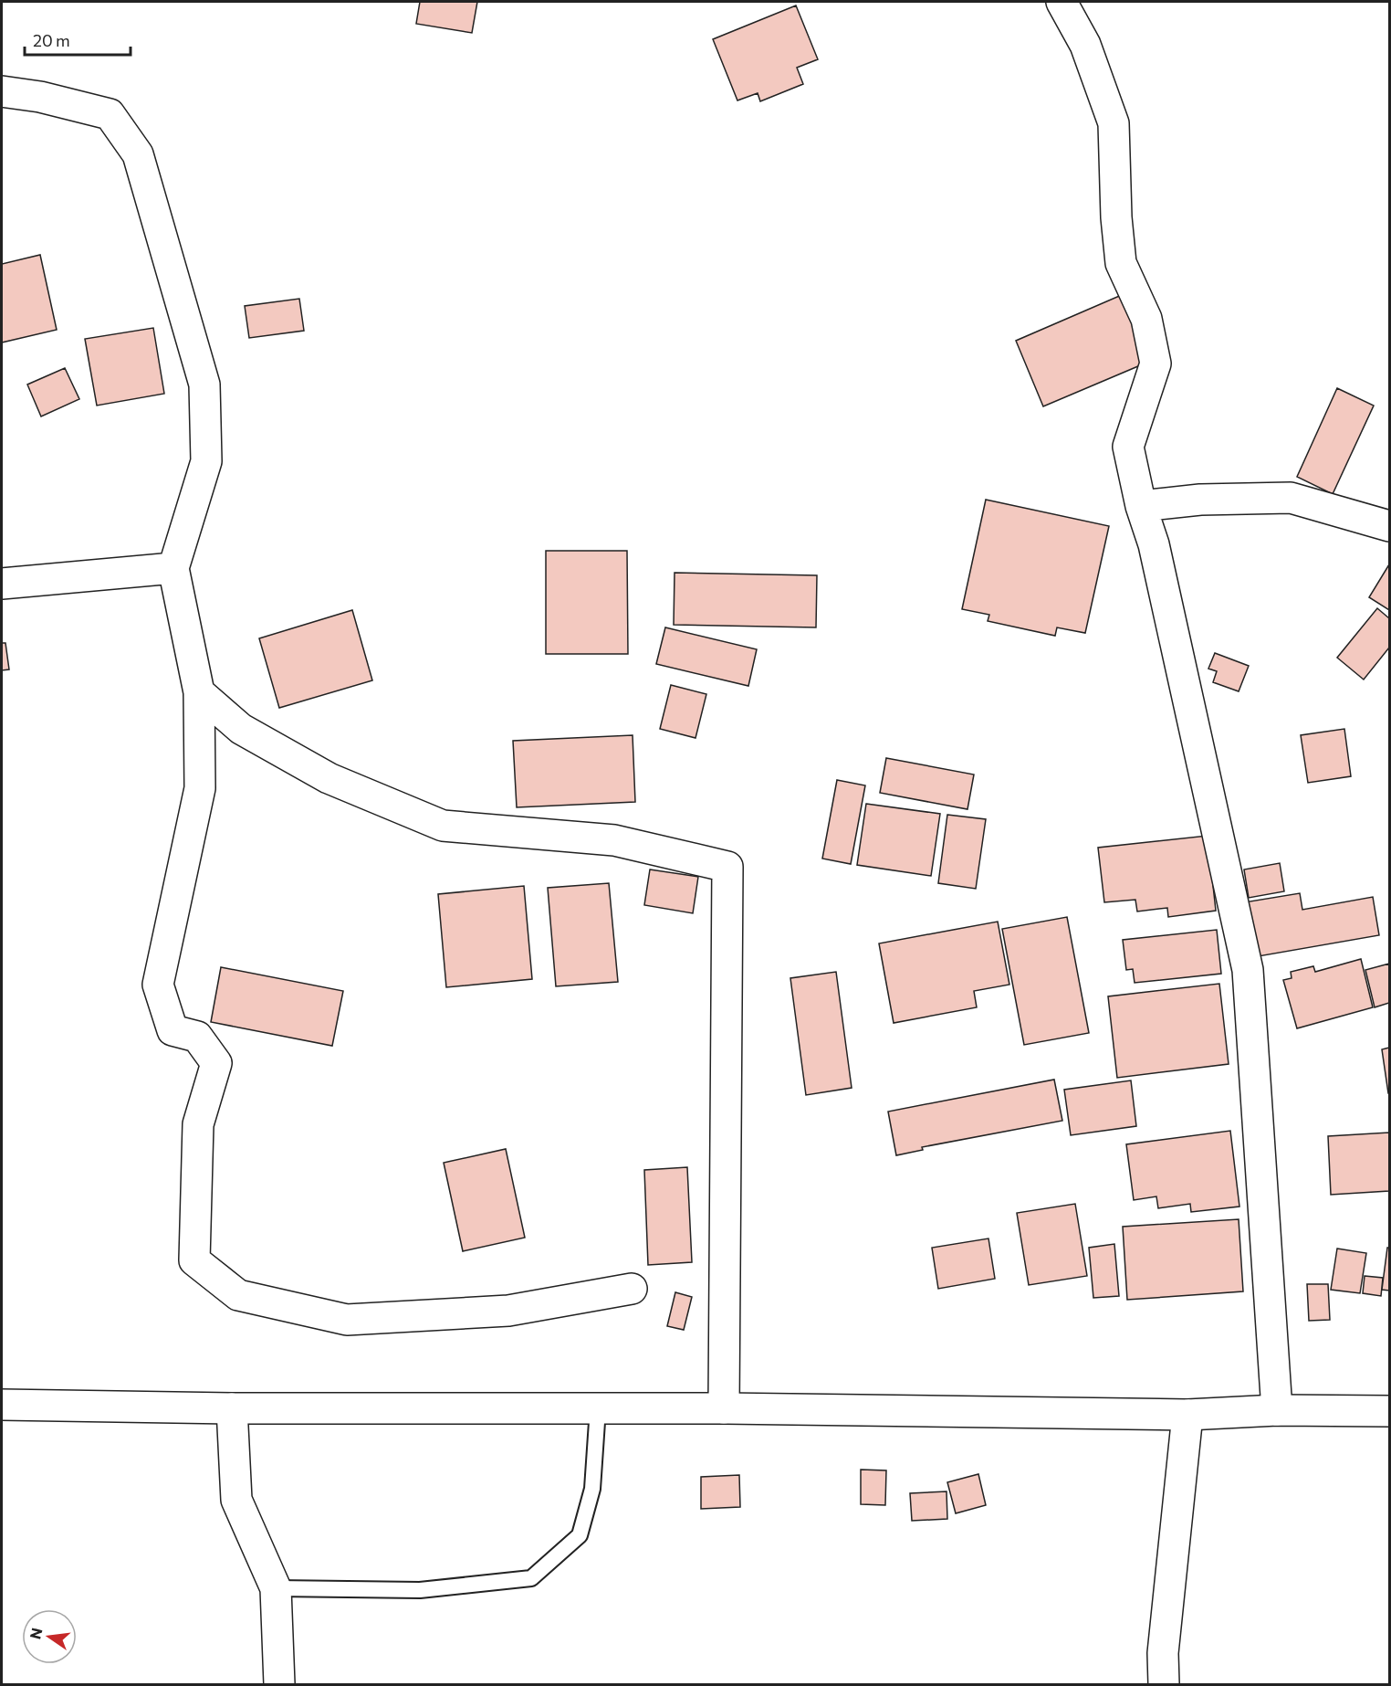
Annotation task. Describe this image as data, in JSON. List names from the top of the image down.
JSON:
{
  "scale_bar": "20 m",
  "north": "left"
}
